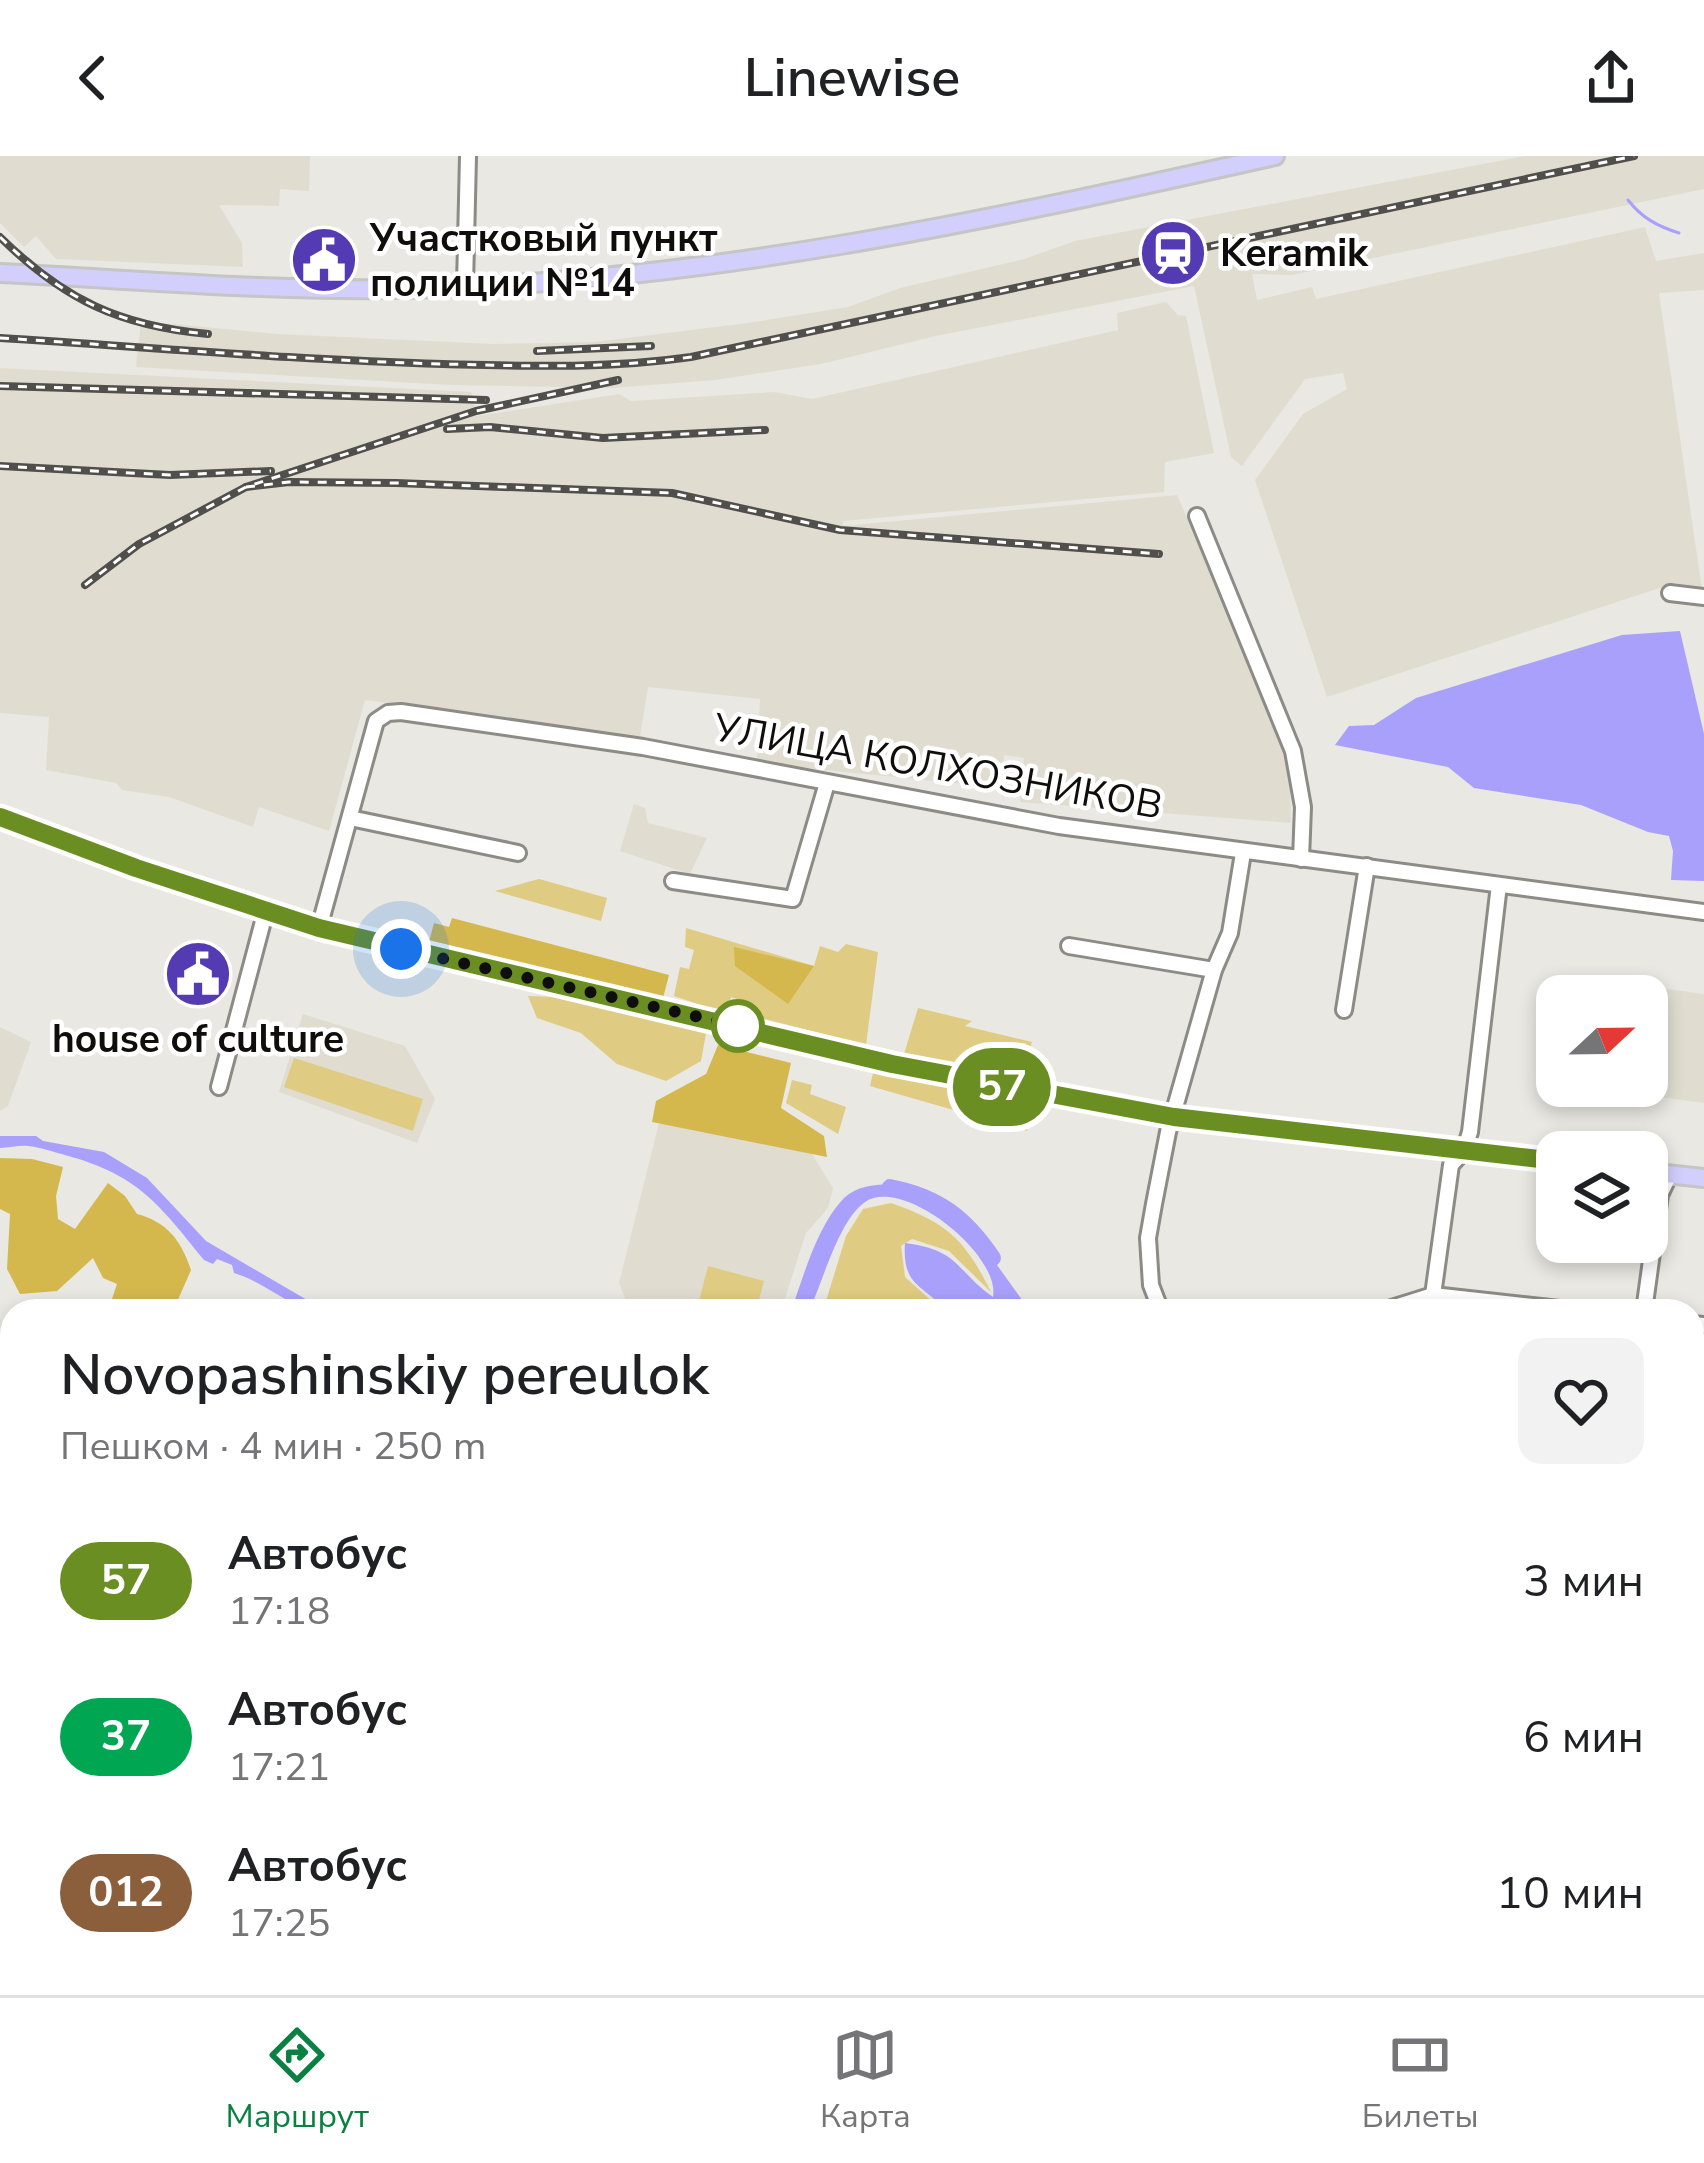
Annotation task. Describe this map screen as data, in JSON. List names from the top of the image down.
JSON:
{
  "streets": {
    "street": ["УЛИЦА КОЛХОЗНИКОВ"]
  },
  "places": {
    "station": ["Keramik"],
    "public building": ["Участковый пункт полиции №14", "house of culture"]
  },
  "lines": ["bus line 57"],
  "north": "right",
  "page": {
    "header": "Linewise",
    "on_map": "57",
    "heading": ["Novopashinskiy pereulok", "Пешком · 4 мин · 250 m"],
    "list": [
      {
        "mark": "57",
        "name": "Автобус",
        "note": "17:18",
        "value": "3 мин"
      },
      {
        "mark": "37",
        "name": "Автобус",
        "note": "17:21",
        "value": "6 мин"
      },
      {
        "mark": "012",
        "name": "Автобус",
        "note": "17:25",
        "value": "10 мин"
      }
    ],
    "tabs": ["Маршрут", "Карта", "Билеты"]
  }
}
